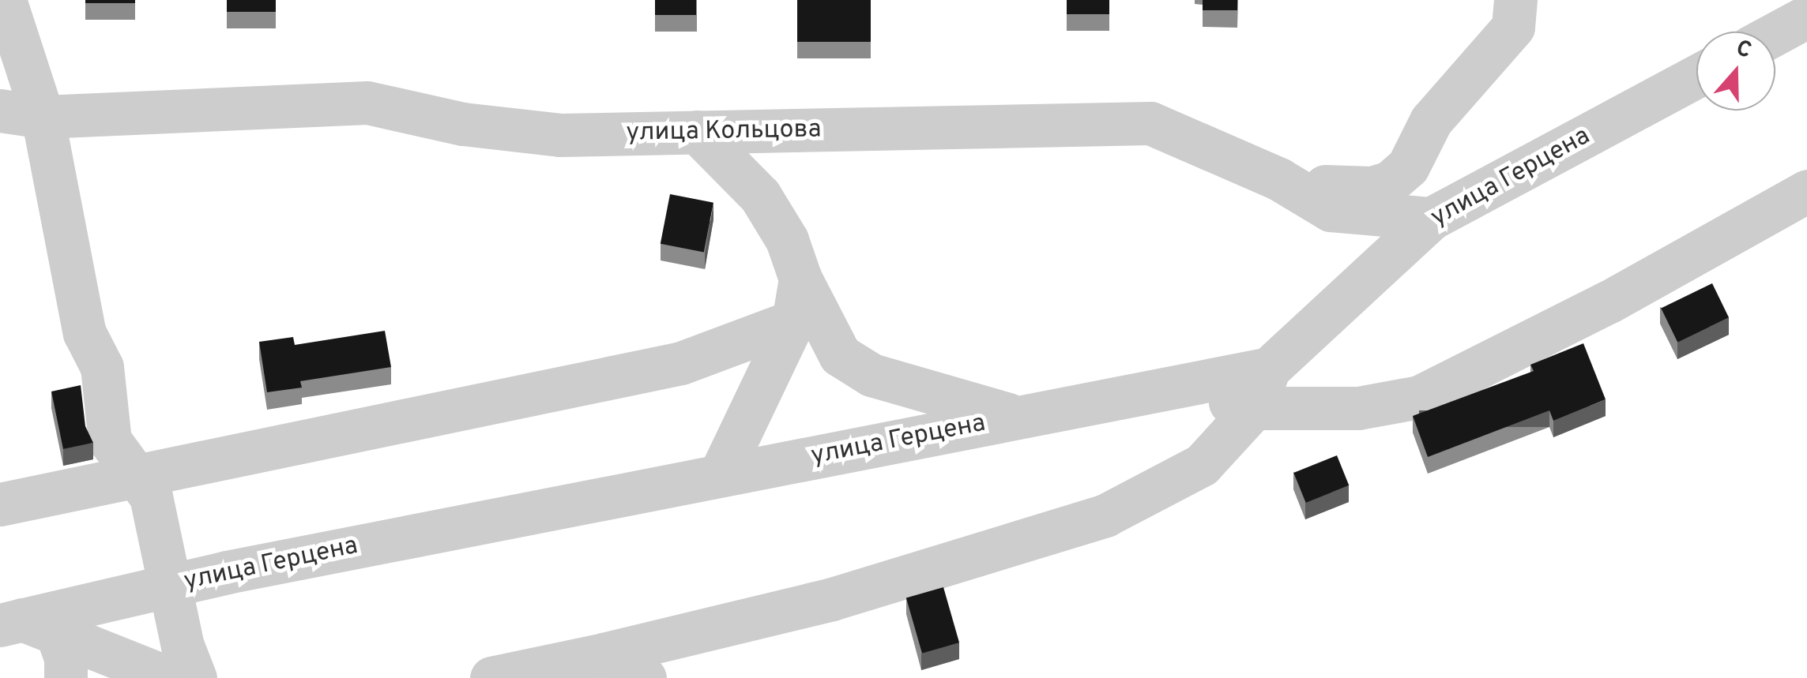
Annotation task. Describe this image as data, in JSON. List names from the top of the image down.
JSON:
{
  "streets": {
    "street": ["улица Кольцова", "улица Герцена"]
  },
  "crossings": [
    ["улица Кольцова", "улица Герцена"]
  ],
  "north": "top"
}
